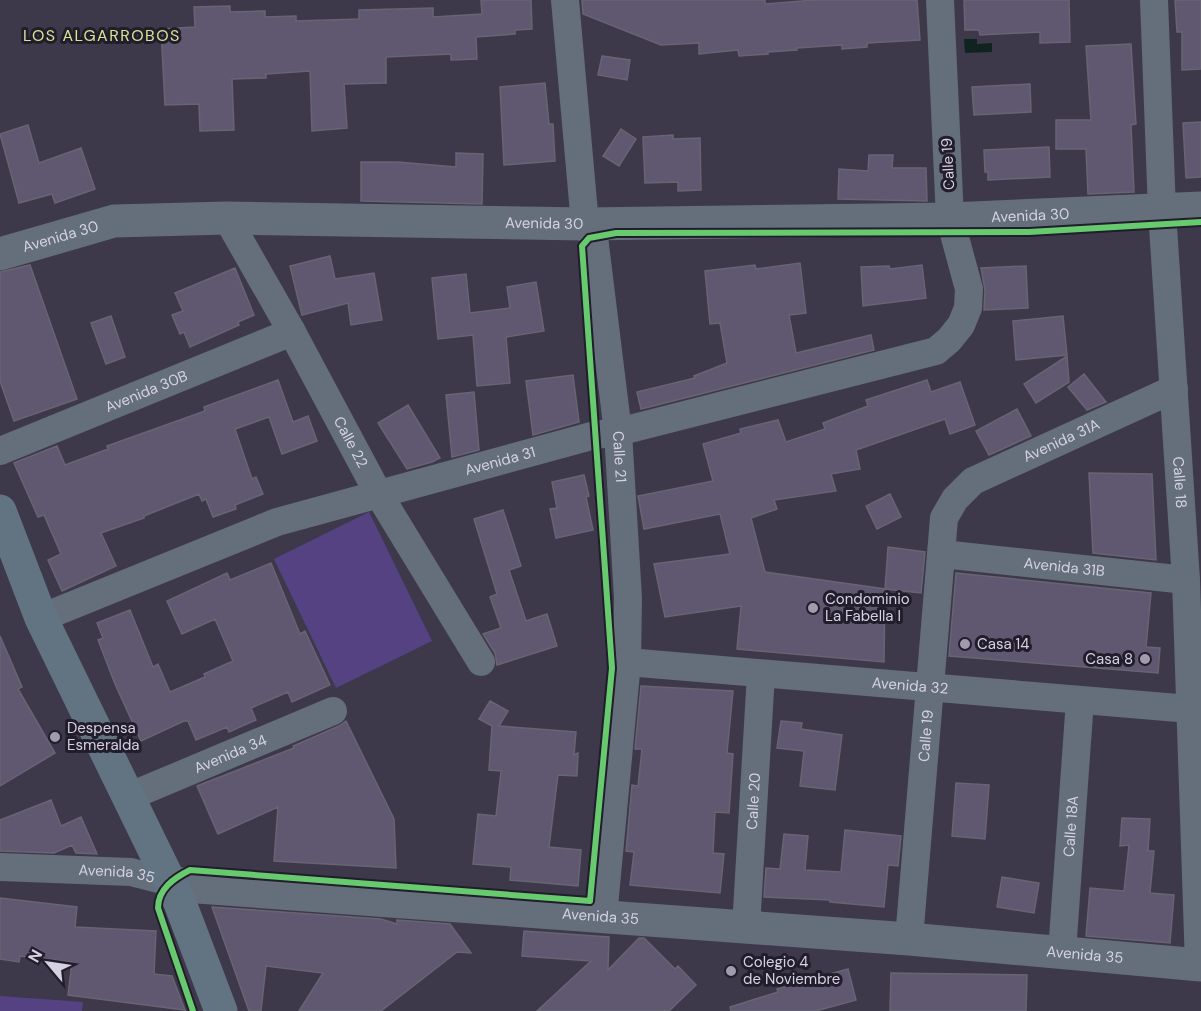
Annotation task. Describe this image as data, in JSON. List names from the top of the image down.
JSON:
{
  "streets": {
    "street": [
      "Calle 19",
      "Avenida 30",
      "Avenida 30B",
      "Avenida 31A",
      "Calle 22",
      "Calle 21",
      "Avenida 31",
      "Calle 18",
      "Avenida 31B",
      "Avenida 32",
      "Avenida 34",
      "Calle 20",
      "Calle 18A",
      "Avenida 35"
    ]
  },
  "crossings": [
    ["Calle 19", "Avenida 30"],
    ["Calle 19", "Avenida 31A"],
    ["Calle 19", "Avenida 31"],
    ["Calle 19", "Avenida 31B"],
    ["Calle 19", "Avenida 32"],
    ["Calle 19", "Avenida 35"],
    ["Avenida 30", "Calle 22"],
    ["Avenida 30", "Calle 21"],
    ["Avenida 30", "Calle 18"],
    ["Avenida 30B", "Calle 22"],
    ["Avenida 31A", "Calle 18"],
    ["Calle 22", "Avenida 31"],
    ["Calle 21", "Avenida 31"],
    ["Calle 21", "Avenida 32"],
    ["Calle 21", "Avenida 35"],
    ["Calle 18", "Avenida 31B"],
    ["Calle 18", "Avenida 32"],
    ["Calle 18", "Avenida 35"],
    ["Avenida 32", "Calle 20"],
    ["Avenida 32", "Calle 18A"],
    ["Calle 20", "Avenida 35"],
    ["Calle 18A", "Avenida 35"]
  ],
  "districts": ["LOS ALGARROBOS"],
  "places": [
    "Condominio La Fabella I",
    "Casa 14",
    "Casa 8",
    "Despensa Esmeralda",
    "Colegio 4 de Noviembre"
  ],
  "north": "top left"
}
